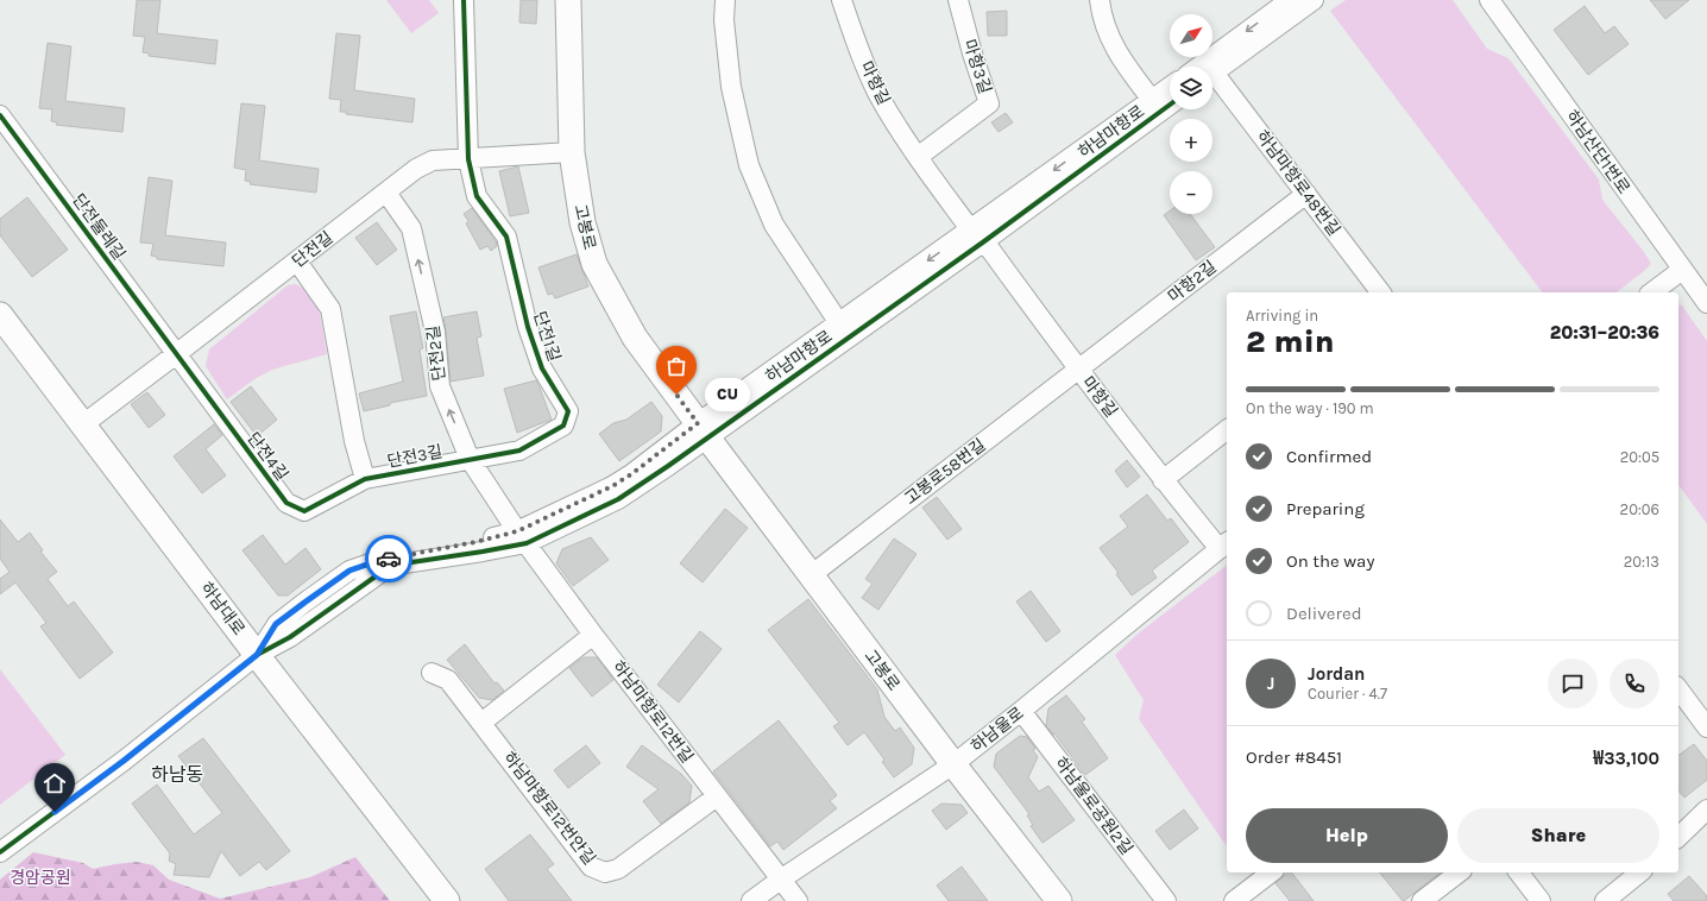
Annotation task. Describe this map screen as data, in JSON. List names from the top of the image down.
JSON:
{
  "streets": {
    "main road": ["고봉로", "하남대로"],
    "street": [
      "마항3길",
      "마항길",
      "하남마항로",
      "하남산단1번로",
      "하남마항로48번길",
      "단전둘레길",
      "단전길",
      "마항2길",
      "단전1길",
      "단전2길",
      "단전4길",
      "단전3길",
      "고봉로58번길",
      "하남마항로12번길",
      "하남울로",
      "하남울로공원2길",
      "하남마항로12번안길"
    ]
  },
  "crossings": [
    ["마항3길", "마항길"],
    ["마항길", "하남마항로"],
    ["마항길", "마항2길"],
    ["마항길", "고봉로58번길"],
    ["마항길", "하남울로"],
    ["하남마항로", "고봉로"],
    ["하남마항로", "단전2길"],
    ["하남마항로", "하남대로"],
    ["하남마항로", "하남마항로12번길"],
    ["하남마항로48번길", "마항2길"],
    ["단전둘레길", "단전길"],
    ["단전둘레길", "단전4길"],
    ["고봉로", "단전길"],
    ["고봉로", "고봉로58번길"],
    ["고봉로", "하남울로"],
    ["단전길", "단전1길"],
    ["단전길", "단전2길"],
    ["단전길", "단전4길"],
    ["단전길", "하남대로"],
    ["마항2길", "고봉로58번길"],
    ["단전1길", "단전2길"],
    ["단전1길", "단전3길"],
    ["단전2길", "단전3길"],
    ["단전2길", "하남마항로12번길"],
    ["단전4길", "단전3길"],
    ["하남마항로12번길", "하남울로"],
    ["하남마항로12번길", "하남마항로12번안길"],
    ["하남울로", "하남울로공원2길"]
  ],
  "districts": ["하남동"],
  "parks": ["경암공원"],
  "places": ["CU"],
  "north": "top right",
  "page": {
    "map_buttons": ["+", "−"],
    "heading": ["2 min", "Arriving in", "20:31–20:36"],
    "panel": [
      "Jordan",
      "Courier · 4.7",
      "Order #8451",
      "₩33,100"
    ],
    "bar": "On the way · 190 m",
    "bubble": "CU",
    "list": [
      ["Confirmed", "20:05"],
      ["Preparing", "20:06"],
      ["On the way", "20:13"],
      "Delivered"
    ],
    "round": "J",
    "buttons": ["Help", "Share"]
  }
}
